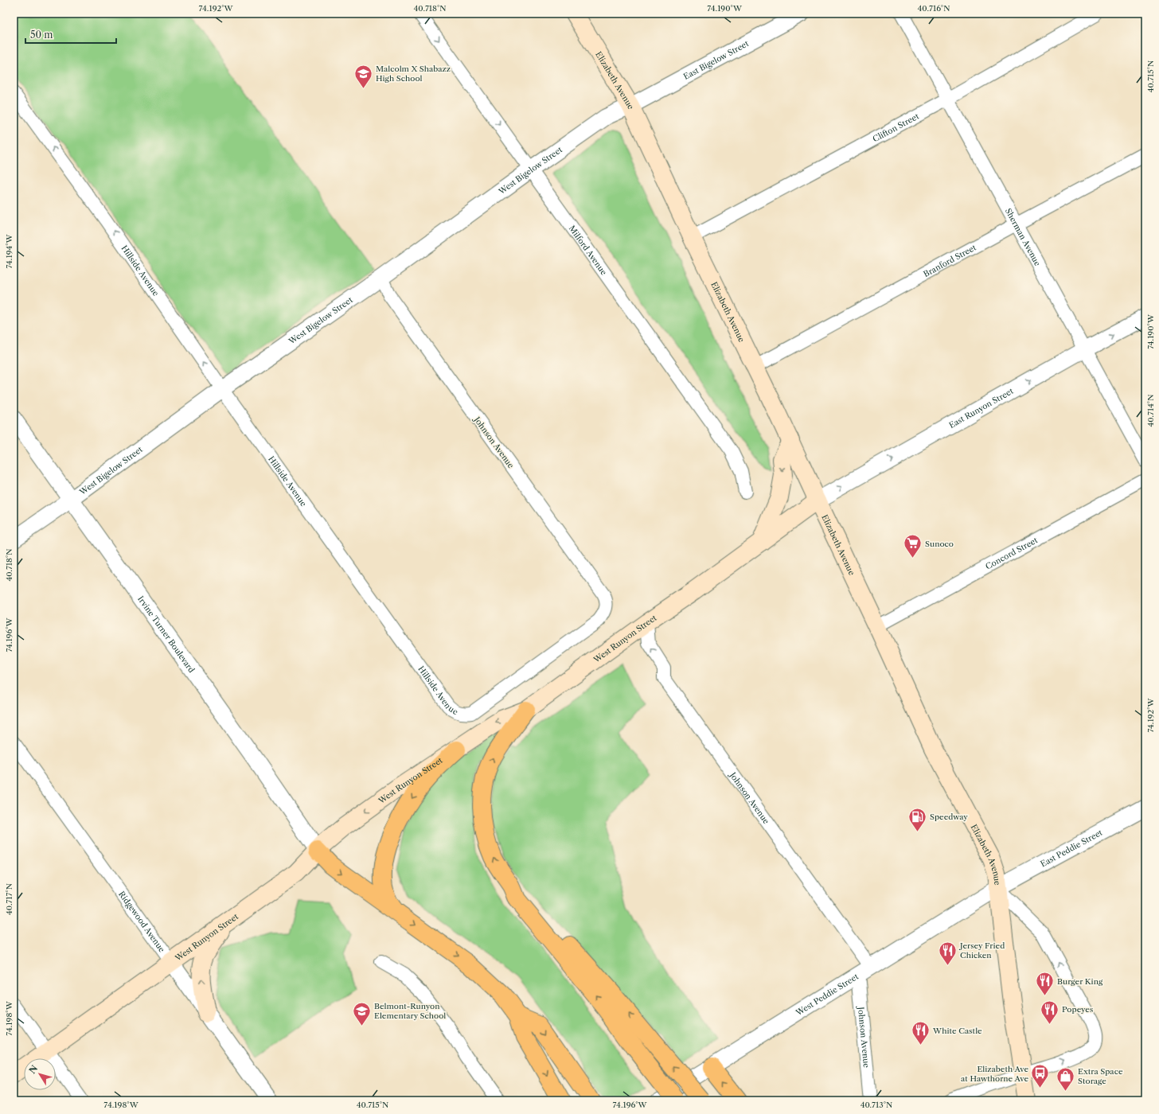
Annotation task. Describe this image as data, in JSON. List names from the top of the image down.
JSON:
{
  "streets": {
    "main road": ["Elizabeth Avenue", "West Runyon Street"],
    "street": [
      "East Bigelow Street",
      "Clifton Street",
      "West Bigelow Street",
      "Sherman Avenue",
      "Milford Avenue",
      "Branford Street",
      "Hillside Avenue",
      "East Runyon Street",
      "Johnson Avenue",
      "Concord Street",
      "Irvine Turner Boulevard",
      "East Peddie Street",
      "Ridgewood Avenue",
      "West Peddie Street"
    ]
  },
  "crossings": [
    ["East Bigelow Street", "Elizabeth Avenue"],
    ["East Bigelow Street", "West Bigelow Street"],
    ["Elizabeth Avenue", "Clifton Street"],
    ["Elizabeth Avenue", "West Bigelow Street"],
    ["Elizabeth Avenue", "Branford Street"],
    ["Elizabeth Avenue", "East Runyon Street"],
    ["Elizabeth Avenue", "Concord Street"],
    ["Elizabeth Avenue", "West Runyon Street"],
    ["Elizabeth Avenue", "East Peddie Street"],
    ["Elizabeth Avenue", "West Peddie Street"],
    ["Clifton Street", "Sherman Avenue"],
    ["West Bigelow Street", "Milford Avenue"],
    ["West Bigelow Street", "Hillside Avenue"],
    ["West Bigelow Street", "Johnson Avenue"],
    ["West Bigelow Street", "Irvine Turner Boulevard"],
    ["Sherman Avenue", "Branford Street"],
    ["Sherman Avenue", "East Runyon Street"],
    ["Hillside Avenue", "Johnson Avenue"],
    ["East Runyon Street", "West Runyon Street"],
    ["Johnson Avenue", "West Runyon Street"],
    ["Johnson Avenue", "West Peddie Street"],
    ["Irvine Turner Boulevard", "West Runyon Street"],
    ["West Runyon Street", "Ridgewood Avenue"],
    ["East Peddie Street", "West Peddie Street"]
  ],
  "one_way": ["Hillside Avenue", "East Runyon Street", "Johnson Avenue"],
  "places": {
    "school or university": ["Malcolm X Shabazz High School", "Belmont-Runyon Elementary School"],
    "supermarket": ["Sunoco"],
    "fuel station": ["Speedway"],
    "restaurant": [
      "Jersey Fried Chicken",
      "Burger King",
      "Popeyes",
      "White Castle"
    ],
    "bus stop": ["Elizabeth Ave at Hawthorne Ave"],
    "shop": ["Extra Space Storage"]
  },
  "scale_bar": "50 m",
  "north": "top left",
  "coordinates": [
    "74.192°W",
    "40.718°N",
    "74.190°W",
    "40.716°N",
    "40.715°N",
    "74.194°W",
    "40.714°N",
    "74.196°W",
    "40.717°N",
    "74.198°W",
    "40.713°N"
  ]
}
